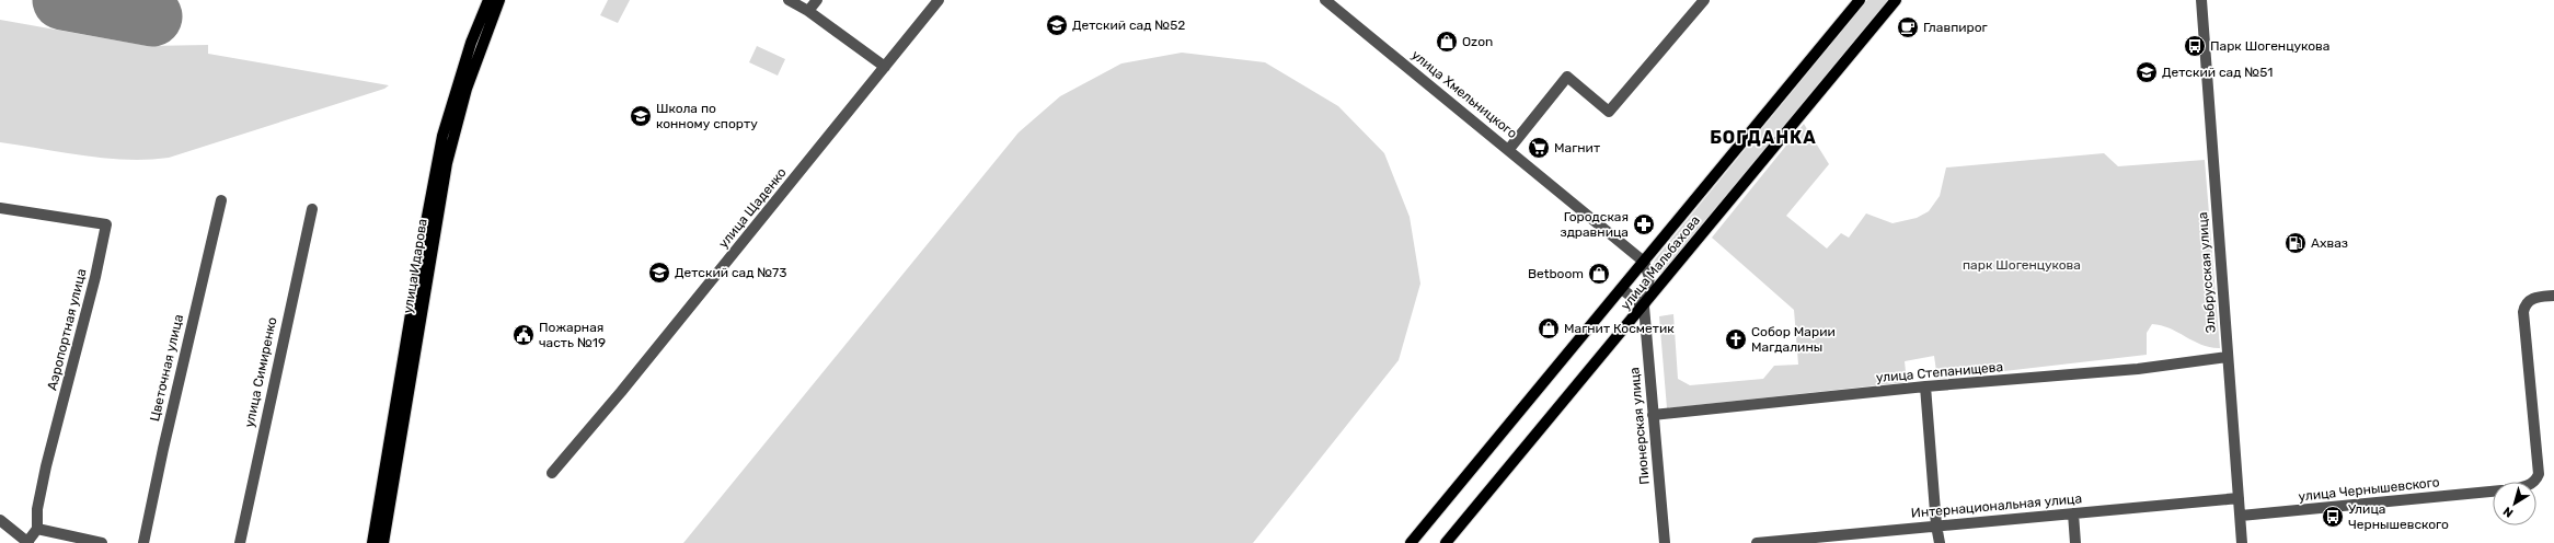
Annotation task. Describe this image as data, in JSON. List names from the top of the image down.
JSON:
{
  "streets": {
    "main road": ["улица Мальбахова", "улица Идарова"],
    "street": [
      "улица Хмельницкого",
      "улица Щаденко",
      "Эльбрусская улица",
      "Аэропортная улица",
      "Цветочная улица",
      "улица Симиренко",
      "улица Степанищева",
      "Пионерская улица",
      "улица Чернышевского",
      "Интернациональная улица"
    ]
  },
  "crossings": [
    ["улица Хмельницкого", "улица Мальбахова"],
    ["улица Мальбахова", "Пионерская улица"],
    ["Эльбрусская улица", "улица Степанищева"],
    ["Эльбрусская улица", "улица Чернышевского"],
    ["Эльбрусская улица", "Интернациональная улица"],
    ["улица Степанищева", "Пионерская улица"]
  ],
  "districts": ["БОГДАНКА"],
  "parks": ["парк Шогенцукова"],
  "places": {
    "school or university": [
      "Детский сад №52",
      "Детский сад №51",
      "Школа по конному спорту",
      "Детский сад №73"
    ],
    "cafe": ["Главпирог"],
    "shop": ["Ozon", "Betboom", "Магнит Косметик"],
    "bus stop": ["Парк Шогенцукова", "Улица Чернышевского"],
    "supermarket": ["Магнит"],
    "pharmacy": ["Городская здравница"],
    "fuel station": ["Ахваз"],
    "public building": ["Пожарная часть №19"],
    "church": ["Собор Марии Магдалины"]
  },
  "north": "bottom left"
}
